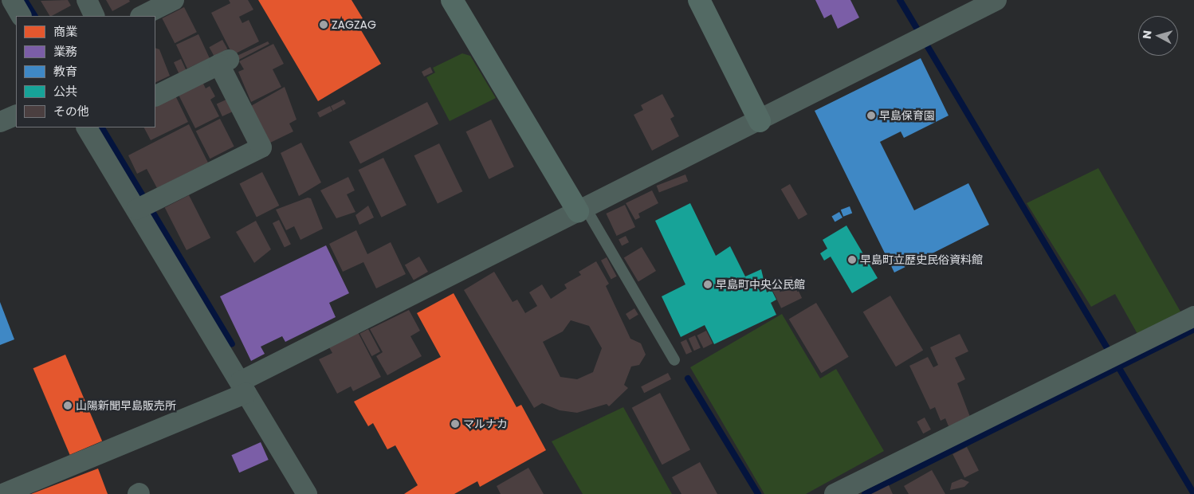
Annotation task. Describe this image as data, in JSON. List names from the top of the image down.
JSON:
{
  "places": [
    "ZAGZAG",
    "早島保育園",
    "早島町立歴史民俗資料館",
    "早島町中央公民館",
    "山陽新聞早島販売所",
    "マルナカ"
  ],
  "legend": [
    "商業",
    "業務",
    "教育",
    "公共",
    "その他"
  ],
  "north": "left"
}
